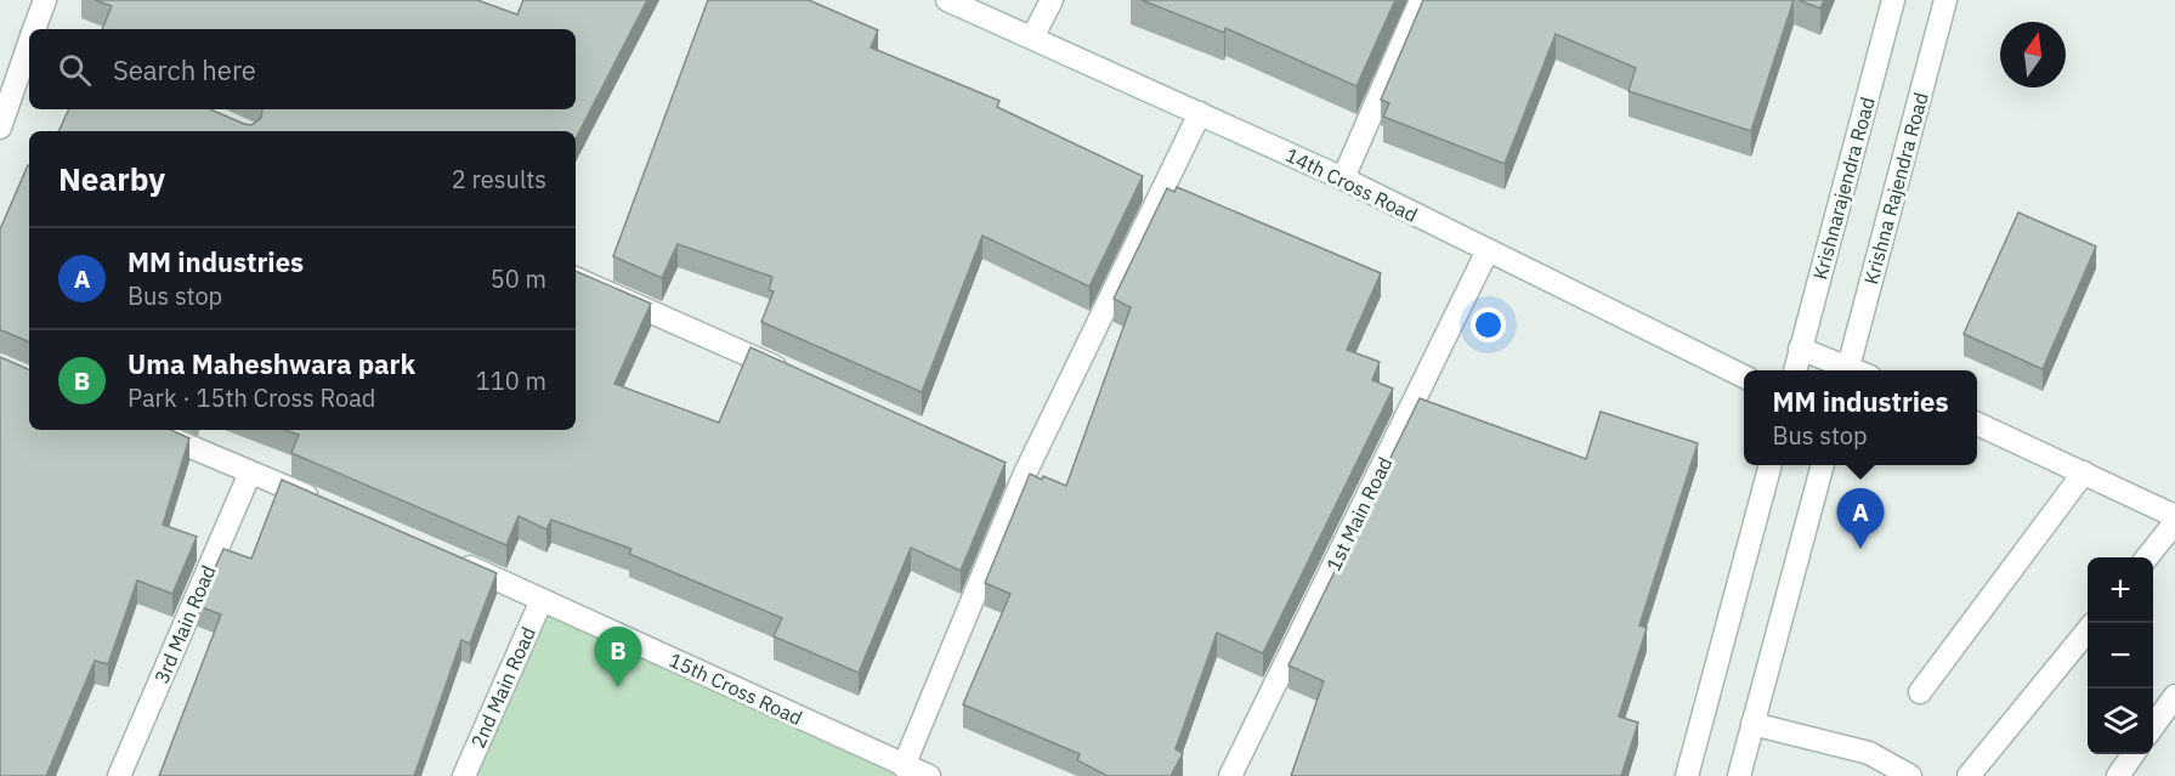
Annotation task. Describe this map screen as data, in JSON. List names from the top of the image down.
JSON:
{
  "streets": {
    "street": [
      "14th Cross Road",
      "Krishnarajendra Road",
      "Krishna Rajendra Road",
      "1st Main Road",
      "3rd Main Road",
      "2nd Main Road",
      "15th Cross Road"
    ]
  },
  "crossings": [
    ["14th Cross Road", "1st Main Road"],
    ["2nd Main Road", "15th Cross Road"]
  ],
  "north": "top",
  "page": {
    "search": "Search here",
    "heading": ["Nearby", "2 results"],
    "list": [
      {
        "mark": "A",
        "name": "MM industries",
        "note": "Bus stop",
        "value": "50 m"
      },
      {
        "mark": "B",
        "name": "Uma Maheshwara park",
        "note": "Park · 15th Cross Road",
        "value": "110 m"
      }
    ],
    "popup": ["MM industries", "Bus stop"],
    "pins": ["A", "B"],
    "map_buttons": ["+", "−"]
  }
}
